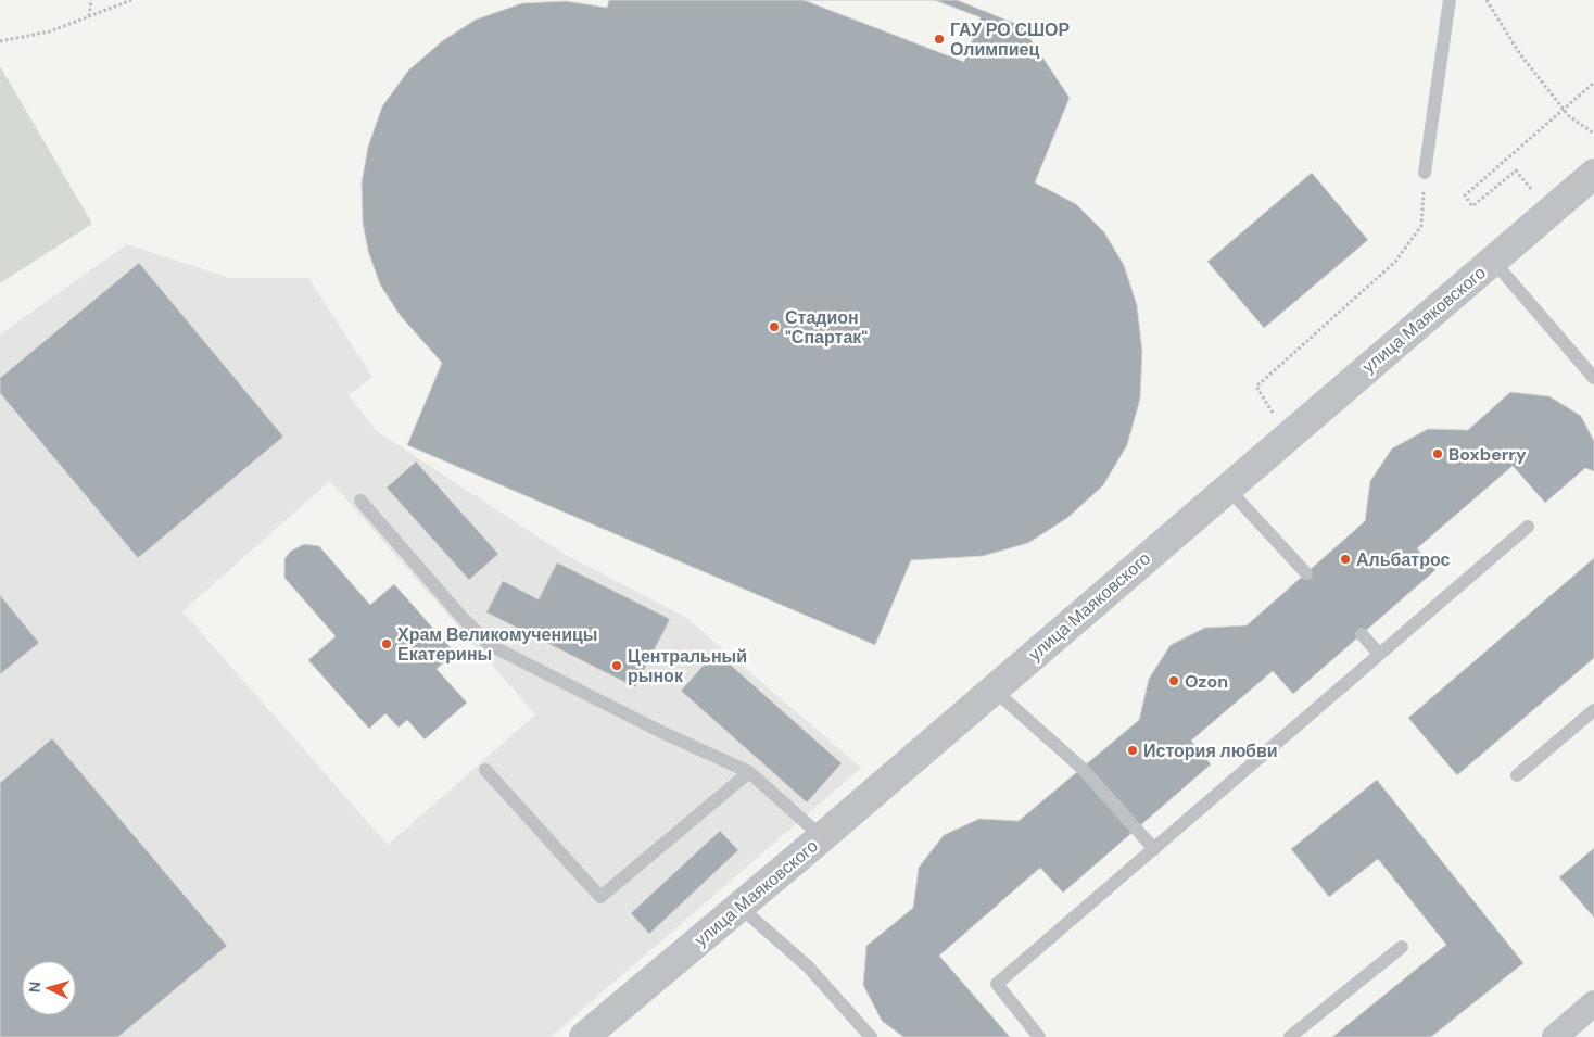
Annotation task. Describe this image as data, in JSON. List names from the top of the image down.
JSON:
{
  "streets": {
    "street": ["улица Маяковского"]
  },
  "places": [
    "ГАУ РО СШОР Олимпиец",
    "Стадион \"Спартак\"",
    "Boxberry",
    "Альбатрос",
    "Храм Великомученицы Екатерины",
    "Центральный рынок",
    "Ozon",
    "История любви"
  ],
  "north": "left"
}
